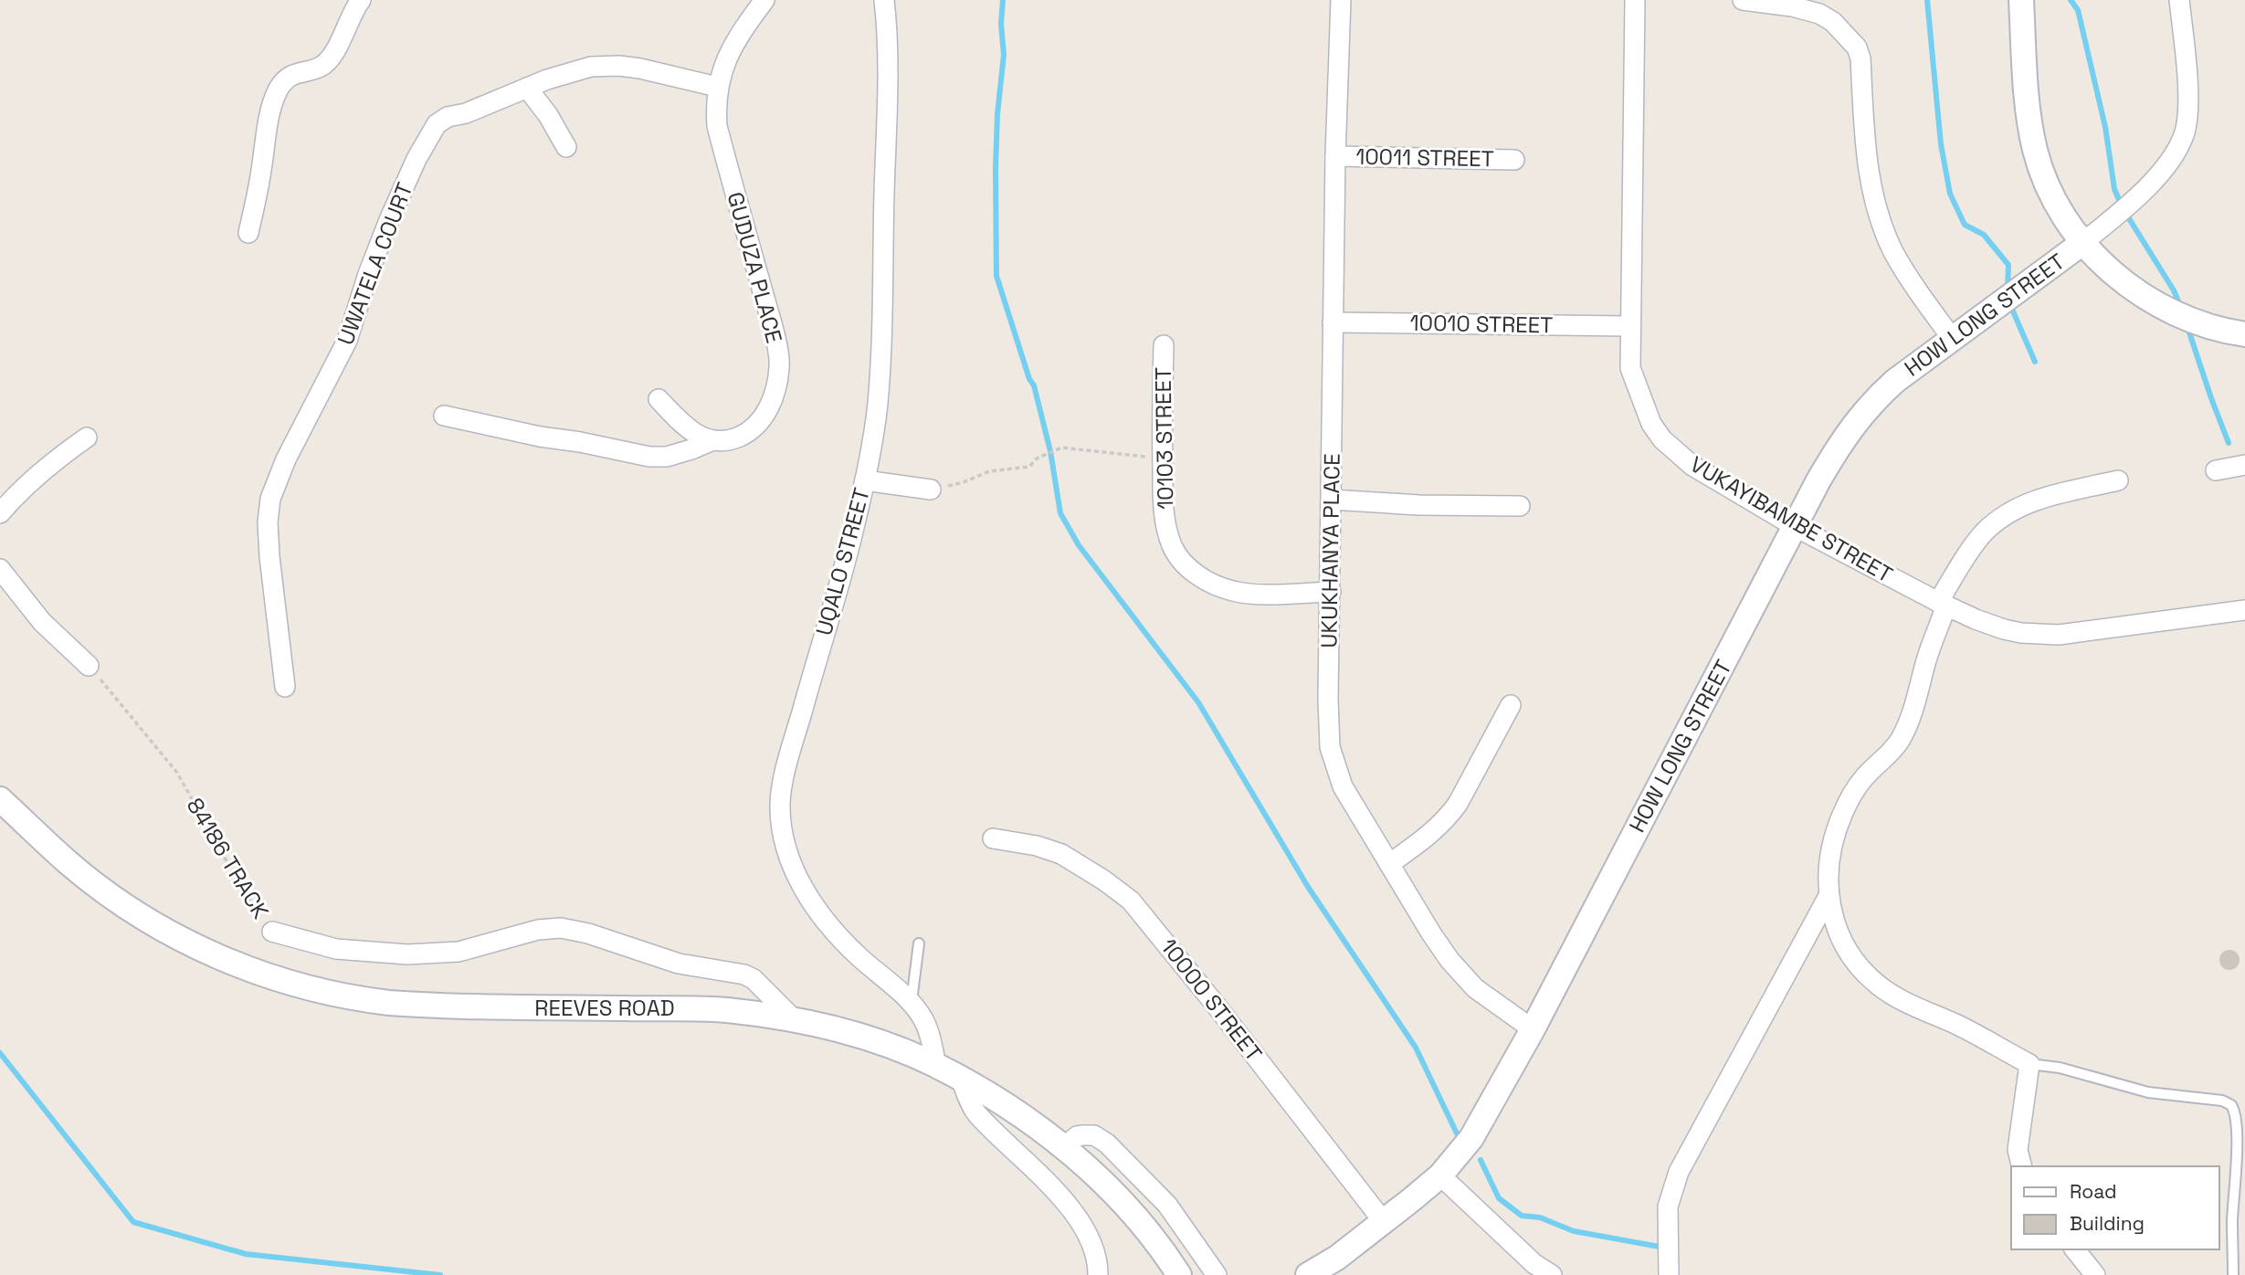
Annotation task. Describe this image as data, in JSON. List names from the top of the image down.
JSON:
{
  "streets": {
    "street": [
      "10011 STREET",
      "UWATELA COURT",
      "GUDUZA PLACE",
      "HOW LONG STREET",
      "10010 STREET",
      "10103 STREET",
      "VUKAYIBAMBE STREET",
      "UKUKHANYA PLACE",
      "UQALO STREET",
      "84186 TRACK",
      "10000 STREET",
      "REEVES ROAD"
    ]
  },
  "crossings": [
    ["10011 STREET", "UKUKHANYA PLACE"],
    ["UWATELA COURT", "GUDUZA PLACE"],
    ["HOW LONG STREET", "VUKAYIBAMBE STREET"],
    ["HOW LONG STREET", "UKUKHANYA PLACE"],
    ["HOW LONG STREET", "10000 STREET"],
    ["10010 STREET", "VUKAYIBAMBE STREET"],
    ["10010 STREET", "UKUKHANYA PLACE"],
    ["10103 STREET", "UKUKHANYA PLACE"],
    ["UQALO STREET", "REEVES ROAD"],
    ["84186 TRACK", "REEVES ROAD"]
  ],
  "legend": ["Road", "Building"]
}
